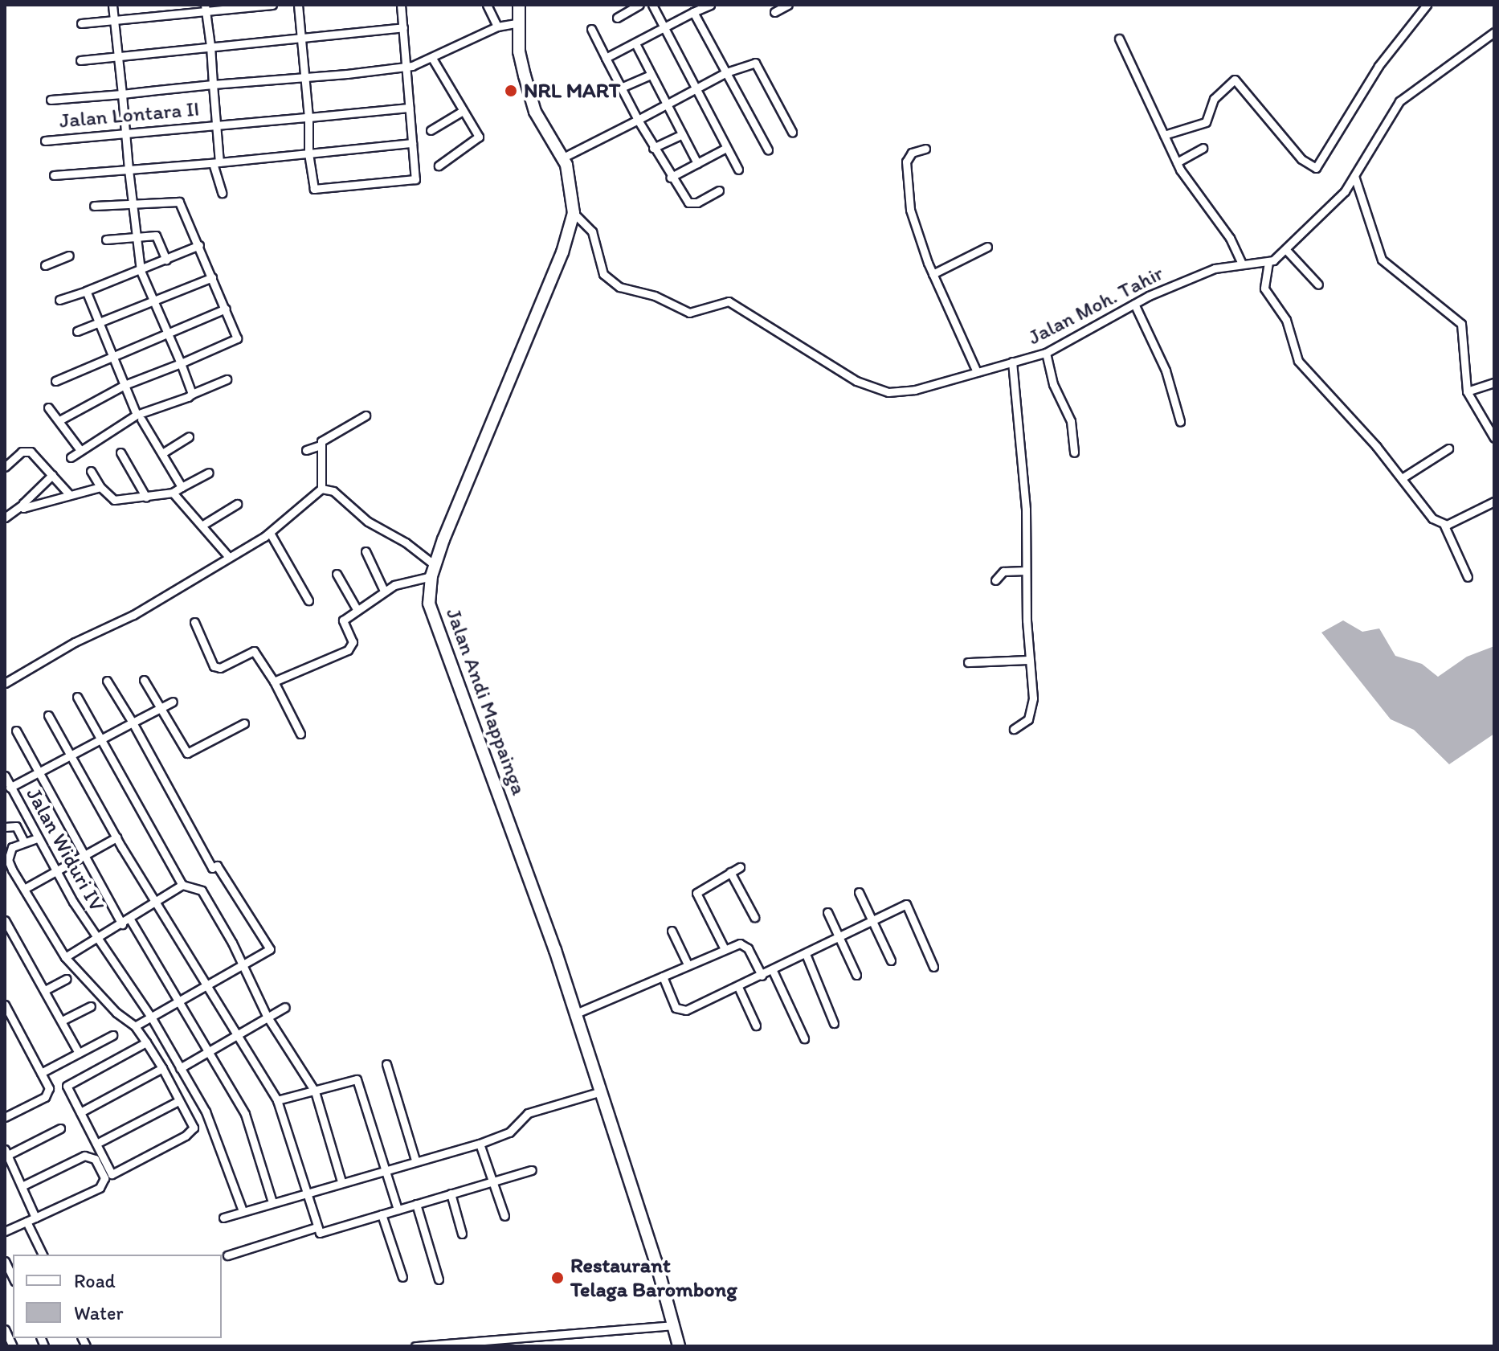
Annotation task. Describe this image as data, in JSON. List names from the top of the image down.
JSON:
{
  "streets": {
    "main road": ["Jalan Andi Mappainga"],
    "street": ["Jalan Lontara II", "Jalan Moh. Tahir", "Jalan Widuri IV"]
  },
  "crossings": [
    ["Jalan Moh. Tahir", "Jalan Andi Mappainga"]
  ],
  "places": ["NRL MART", "Restaurant Telaga Barombong"],
  "legend": ["Road", "Water"]
}
